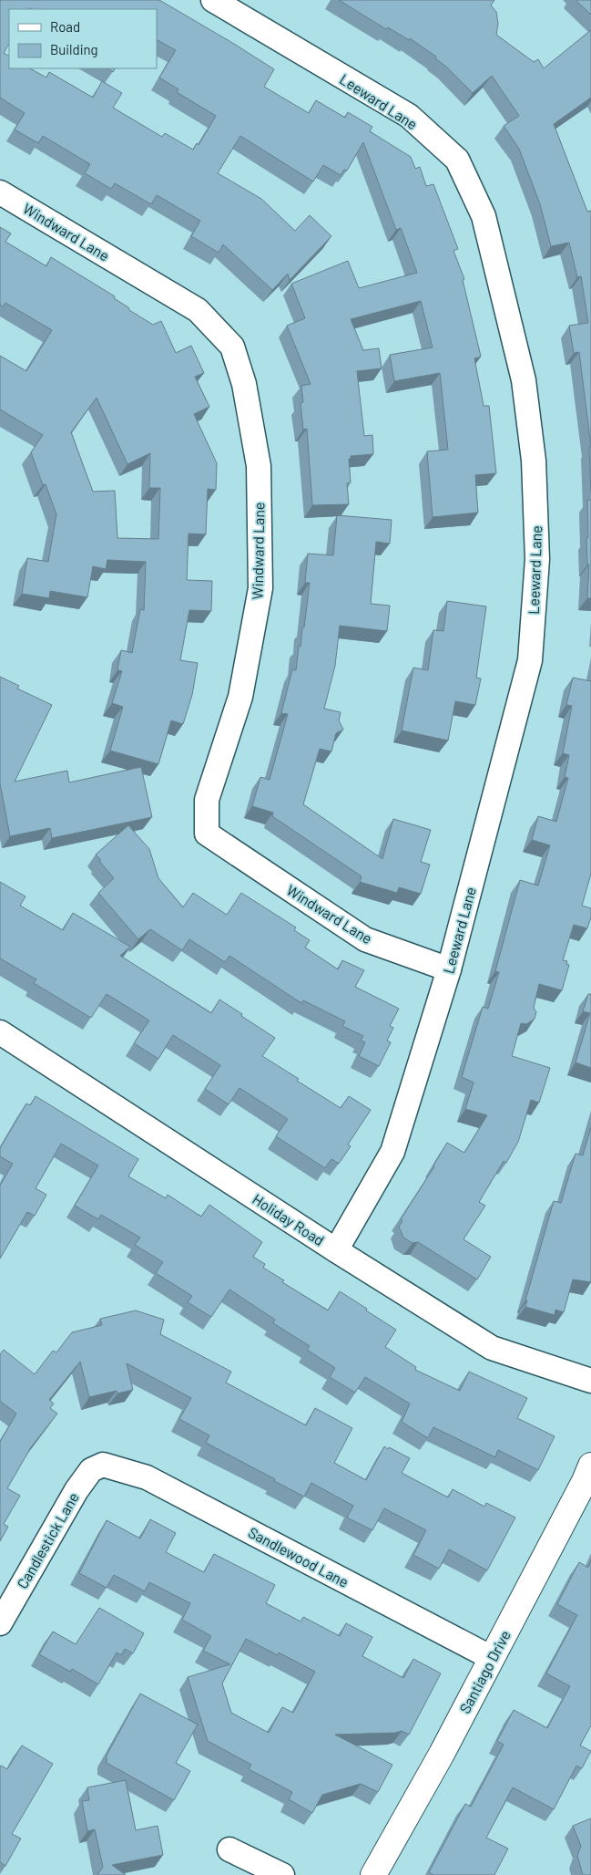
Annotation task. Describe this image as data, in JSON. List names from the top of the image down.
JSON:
{
  "streets": {
    "street": [
      "Leeward Lane",
      "Windward Lane",
      "Holiday Road",
      "Candlestick Lane",
      "Sandlewood Lane",
      "Santiago Drive"
    ]
  },
  "crossings": [
    ["Leeward Lane", "Windward Lane"],
    ["Leeward Lane", "Holiday Road"],
    ["Candlestick Lane", "Sandlewood Lane"],
    ["Sandlewood Lane", "Santiago Drive"]
  ],
  "legend": ["Road", "Building"]
}
